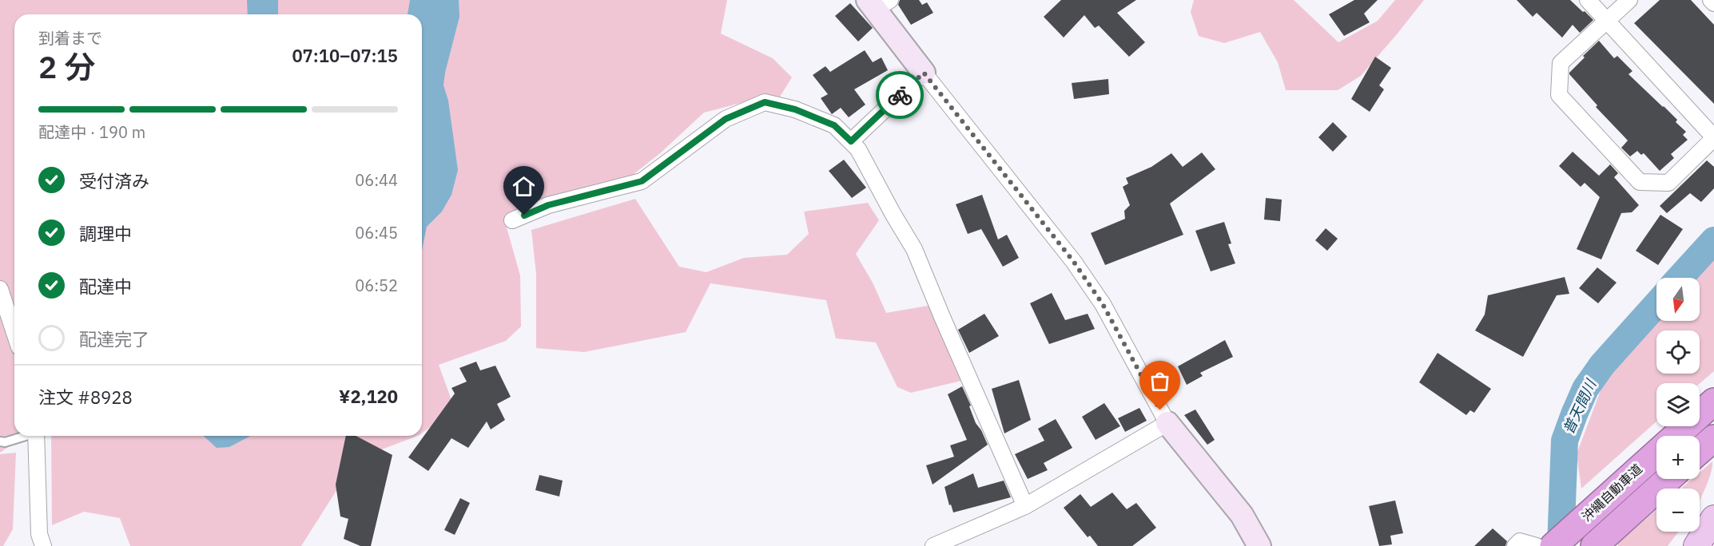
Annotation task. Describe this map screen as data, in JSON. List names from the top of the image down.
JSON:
{
  "streets": {
    "highway": ["沖縄自動車道"]
  },
  "water": ["普天間川"],
  "north": "bottom",
  "page": {
    "heading": ["2 分", "到着まで", "07:10–07:15"],
    "panel": ["注文 #8928", "¥2,120"],
    "bar": "配達中 · 190 m",
    "list": [
      ["受付済み", "06:44"],
      ["調理中", "06:45"],
      ["配達中", "06:52"],
      "配達完了"
    ],
    "map_buttons": ["+", "−"]
  }
}
